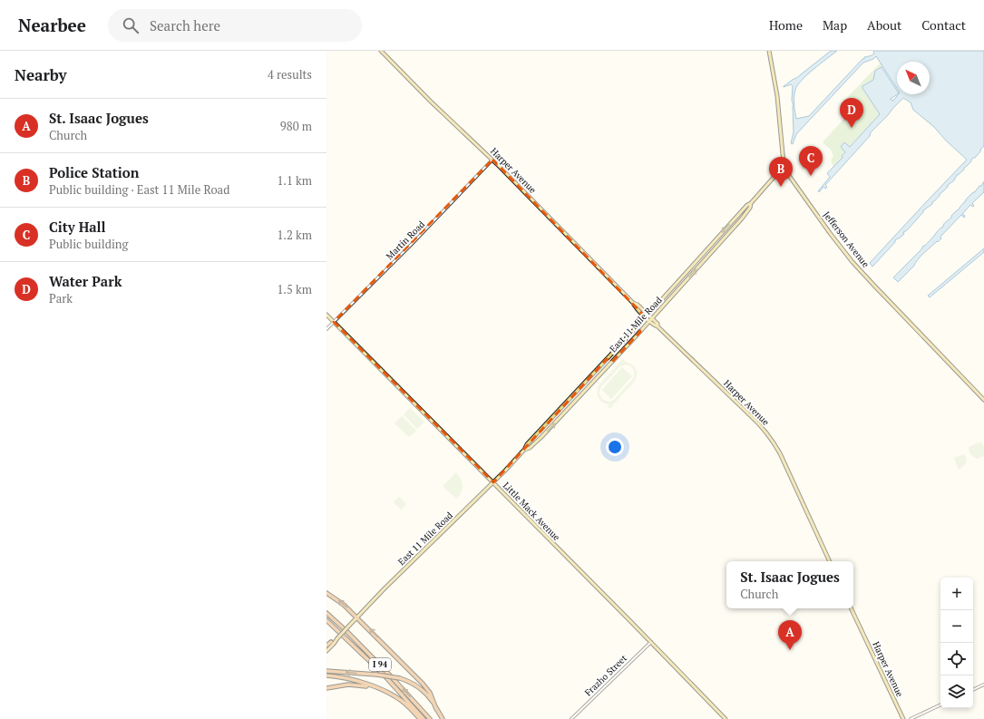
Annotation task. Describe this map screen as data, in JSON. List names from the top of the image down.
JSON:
{
  "streets": {
    "highway": ["I 94"],
    "main road": [
      "Harper Avenue",
      "Jefferson Avenue",
      "East 11 Mile Road",
      "Little Mack Avenue"
    ],
    "street": ["Martin Road", "Frazho Street"]
  },
  "crossings": [
    ["Harper Avenue", "Martin Road"],
    ["Harper Avenue", "East 11 Mile Road"],
    ["Jefferson Avenue", "East 11 Mile Road"],
    ["Martin Road", "Little Mack Avenue"],
    ["East 11 Mile Road", "Little Mack Avenue"],
    ["Little Mack Avenue", "Frazho Street"]
  ],
  "north": "top left",
  "page": {
    "header": "Nearbee",
    "search": "Search here",
    "nav": [
      "Home",
      "Map",
      "About",
      "Contact"
    ],
    "heading": ["Nearby", "4 results"],
    "list": [
      {
        "mark": "A",
        "name": "St. Isaac Jogues",
        "note": "Church",
        "value": "980 m"
      },
      {
        "mark": "B",
        "name": "Police Station",
        "note": "Public building · East 11 Mile Road",
        "value": "1.1 km"
      },
      {
        "mark": "C",
        "name": "City Hall",
        "note": "Public building",
        "value": "1.2 km"
      },
      {
        "mark": "D",
        "name": "Water Park",
        "note": "Park",
        "value": "1.5 km"
      }
    ],
    "pins": [
      "D",
      "C",
      "B",
      "A"
    ],
    "popup": ["St. Isaac Jogues", "Church"],
    "map_buttons": ["+", "−"]
  }
}
